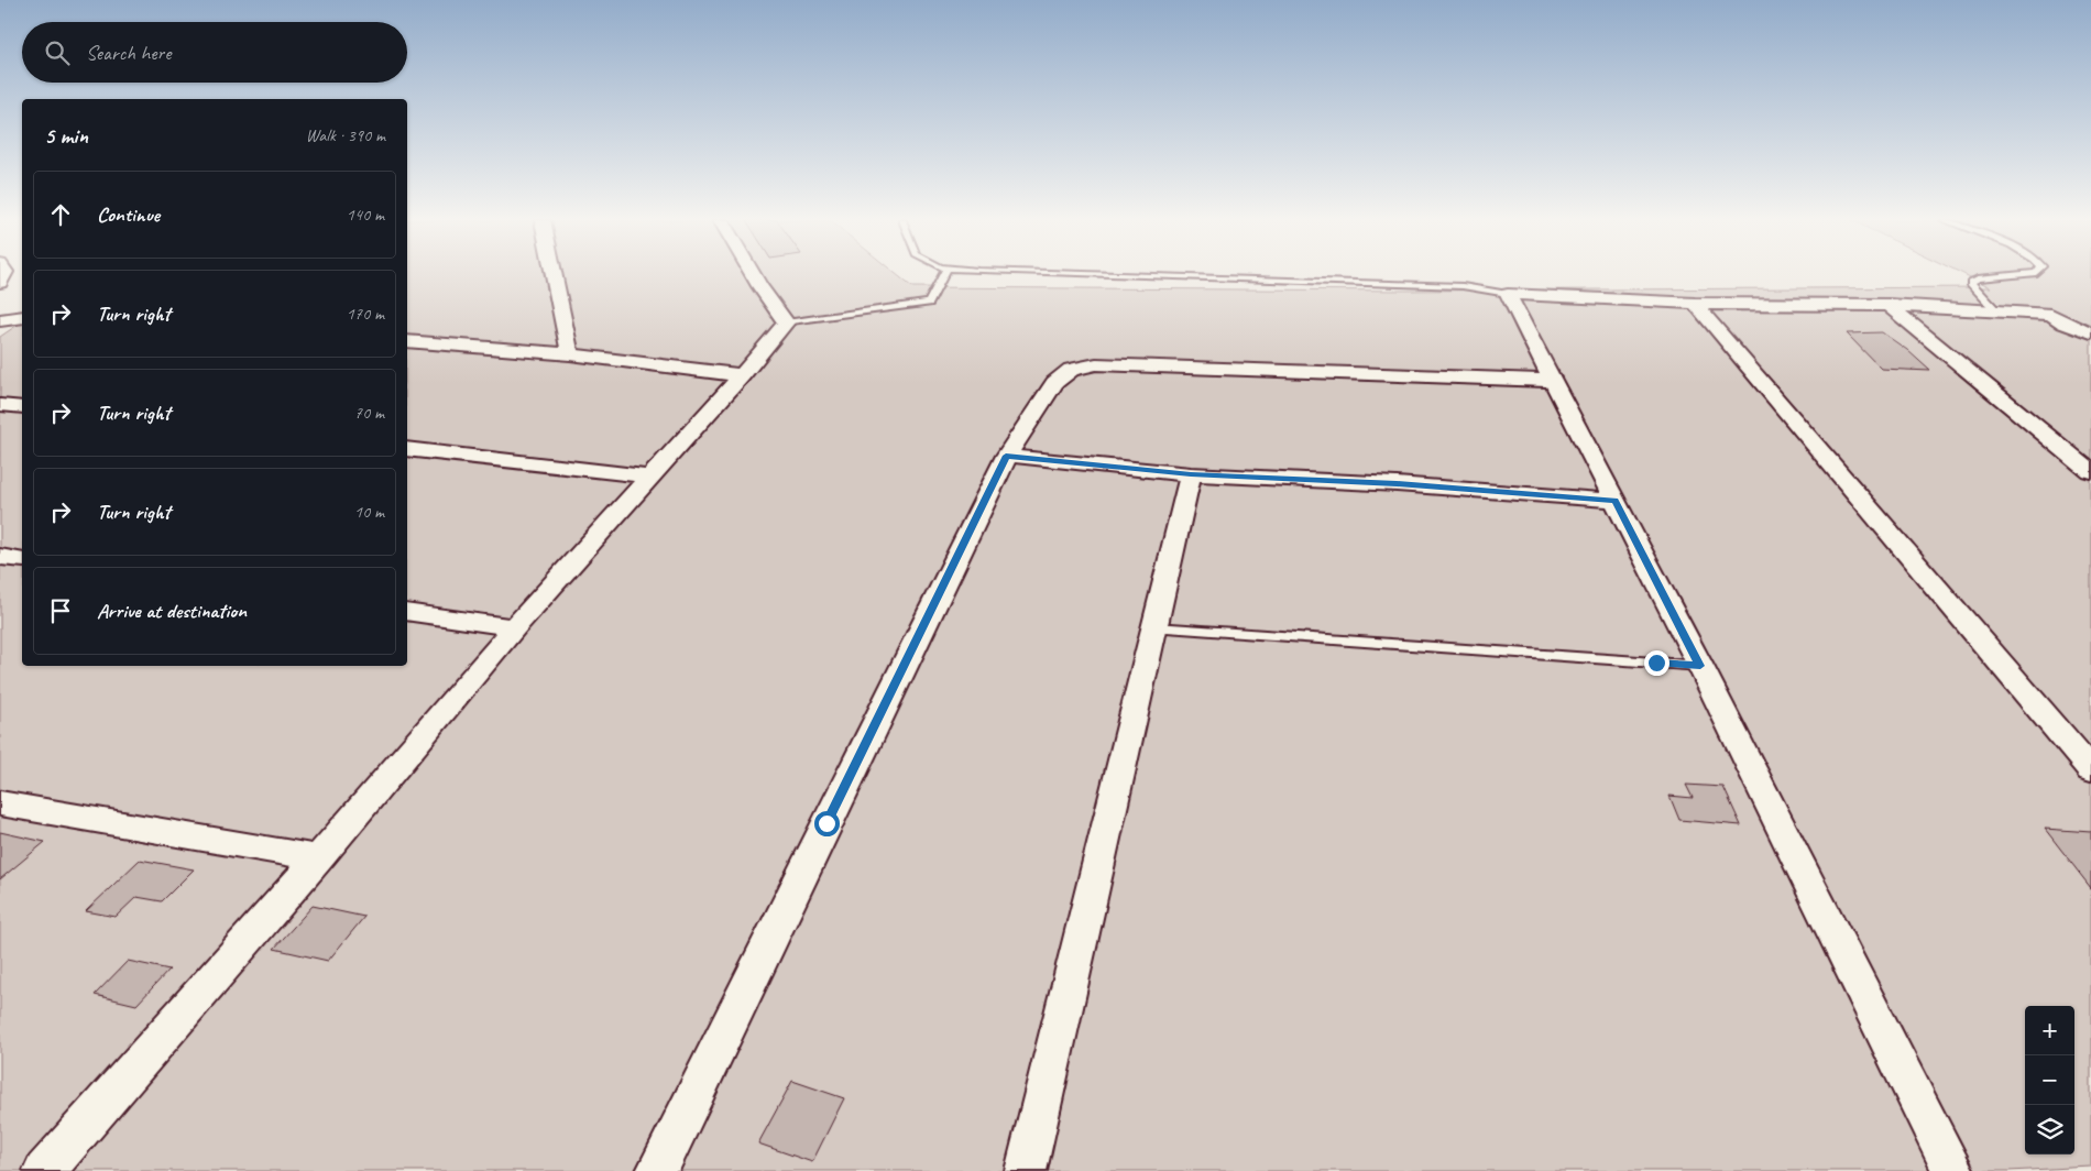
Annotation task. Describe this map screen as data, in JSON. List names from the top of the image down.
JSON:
{
  "page": {
    "search": "Search here",
    "heading": ["5 min", "Walk · 390 m"],
    "list": [
      ["Continue", "140 m"],
      ["Turn right", "170 m"],
      ["Turn right", "70 m"],
      ["Turn right", "10 m"],
      "Arrive at destination"
    ],
    "map_buttons": ["+", "−"]
  }
}
